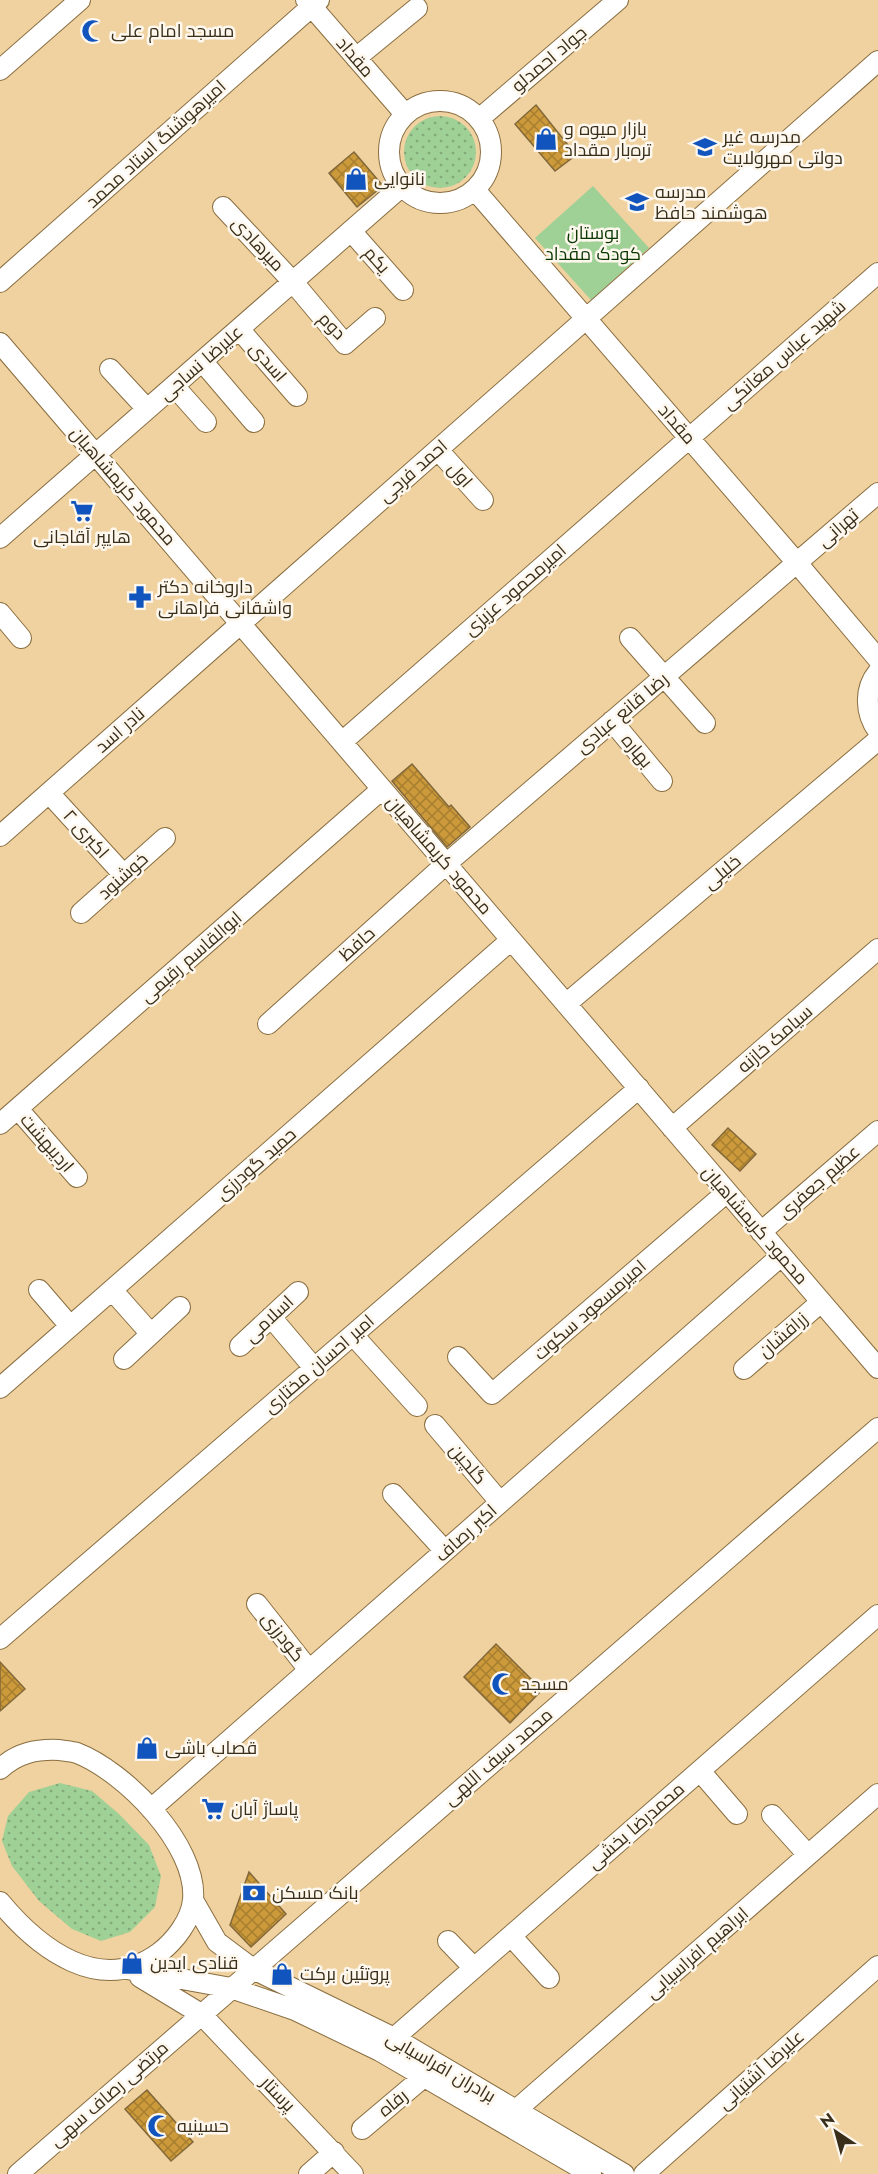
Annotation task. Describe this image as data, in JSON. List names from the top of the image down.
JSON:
{
  "streets": {
    "street": [
      "مقداد",
      "جواد احمدلو",
      "امیرهوشنگ استاد محمد",
      "میرهادی",
      "یکم",
      "دوم",
      "شهید عباس مغانکی",
      "اسدی",
      "علیرضا نساجی",
      "احمد فرجی",
      "اول",
      "محمود کریمشاهیان",
      "تهرانی",
      "امیرمحمود عزیزی",
      "رضا قانع عبادی",
      "نادر اسد",
      "بهاره",
      "اکبری ۲",
      "خلیلی",
      "خوشنود",
      "حافظ",
      "ابوالقاسم رقیمی",
      "سیامک خازنه",
      "اردیبهشت",
      "حمید گودرزی",
      "عظیم جعفری",
      "امیرمسعود سکوت",
      "اسلامی",
      "زرافشان",
      "امیر احسان مختاری",
      "گلچین",
      "اکبر رصاف",
      "گودرزی",
      "محمد سیف اللهی",
      "محمدرضا بخشی",
      "ابراهیم افراسیابی",
      "برادران افراسیابی",
      "علیرضا آشتیانی",
      "مرتضی رصاف سهی",
      "پرستار",
      "رفاه"
    ]
  },
  "crossings": [
    ["مقداد", "جواد احمدلو"],
    ["مقداد", "امیرهوشنگ استاد محمد"],
    ["مقداد", "شهید عباس مغانکی"],
    ["مقداد", "علیرضا نساجی"],
    ["مقداد", "احمد فرجی"],
    ["مقداد", "تهرانی"],
    ["مقداد", "امیرمحمود عزیزی"],
    ["مقداد", "رضا قانع عبادی"],
    ["جواد احمدلو", "علیرضا نساجی"],
    ["میرهادی", "دوم"],
    ["میرهادی", "علیرضا نساجی"],
    ["یکم", "علیرضا نساجی"],
    ["دوم", "علیرضا نساجی"],
    ["شهید عباس مغانکی", "امیرمحمود عزیزی"],
    ["اسدی", "علیرضا نساجی"],
    ["علیرضا نساجی", "محمود کریمشاهیان"],
    ["احمد فرجی", "اول"],
    ["احمد فرجی", "محمود کریمشاهیان"],
    ["احمد فرجی", "نادر اسد"],
    ["محمود کریمشاهیان", "امیرمحمود عزیزی"],
    ["محمود کریمشاهیان", "رضا قانع عبادی"],
    ["محمود کریمشاهیان", "نادر اسد"],
    ["محمود کریمشاهیان", "خلیلی"],
    ["محمود کریمشاهیان", "حافظ"],
    ["محمود کریمشاهیان", "ابوالقاسم رقیمی"],
    ["محمود کریمشاهیان", "سیامک خازنه"],
    ["محمود کریمشاهیان", "حمید گودرزی"],
    ["محمود کریمشاهیان", "عظیم جعفری"],
    ["محمود کریمشاهیان", "امیرمسعود سکوت"],
    ["محمود کریمشاهیان", "زرافشان"],
    ["محمود کریمشاهیان", "امیر احسان مختاری"],
    ["محمود کریمشاهیان", "اکبر رصاف"],
    ["تهرانی", "رضا قانع عبادی"],
    ["رضا قانع عبادی", "بهاره"],
    ["رضا قانع عبادی", "حافظ"],
    ["نادر اسد", "اکبری ۲"],
    ["اکبری ۲", "خوشنود"],
    ["ابوالقاسم رقیمی", "اردیبهشت"],
    ["گلچین", "اکبر رصاف"],
    ["اکبر رصاف", "گودرزی"],
    ["محمد سیف اللهی", "برادران افراسیابی"],
    ["محمد سیف اللهی", "مرتضی رصاف سهی"],
    ["محمدرضا بخشی", "برادران افراسیابی"],
    ["ابراهیم افراسیابی", "برادران افراسیابی"],
    ["برادران افراسیابی", "مرتضی رصاف سهی"],
    ["برادران افراسیابی", "پرستار"],
    ["برادران افراسیابی", "رفاه"],
    ["مرتضی رصاف سهی", "پرستار"]
  ],
  "parks": ["بوستان کودک مقداد"],
  "places": {
    "mosque": ["مسجد امام علی", "مسجد", "حسینیه"],
    "shop": [
      "بازار میوه و تره‌بار مقداد",
      "نانوایی",
      "قصاب باشی",
      "قنادی ایدین",
      "پروتئین برکت"
    ],
    "school or university": ["مدرسه غیر دولتی مهرولایت", "مدرسه هوشمند حافظ"],
    "supermarket": ["هایپر آقاجانی", "پاساژ آبان"],
    "pharmacy": ["داروخانه دکتر واشقانی فراهانی"],
    "bank": ["بانک مسکن"]
  },
  "north": "top left"
}
